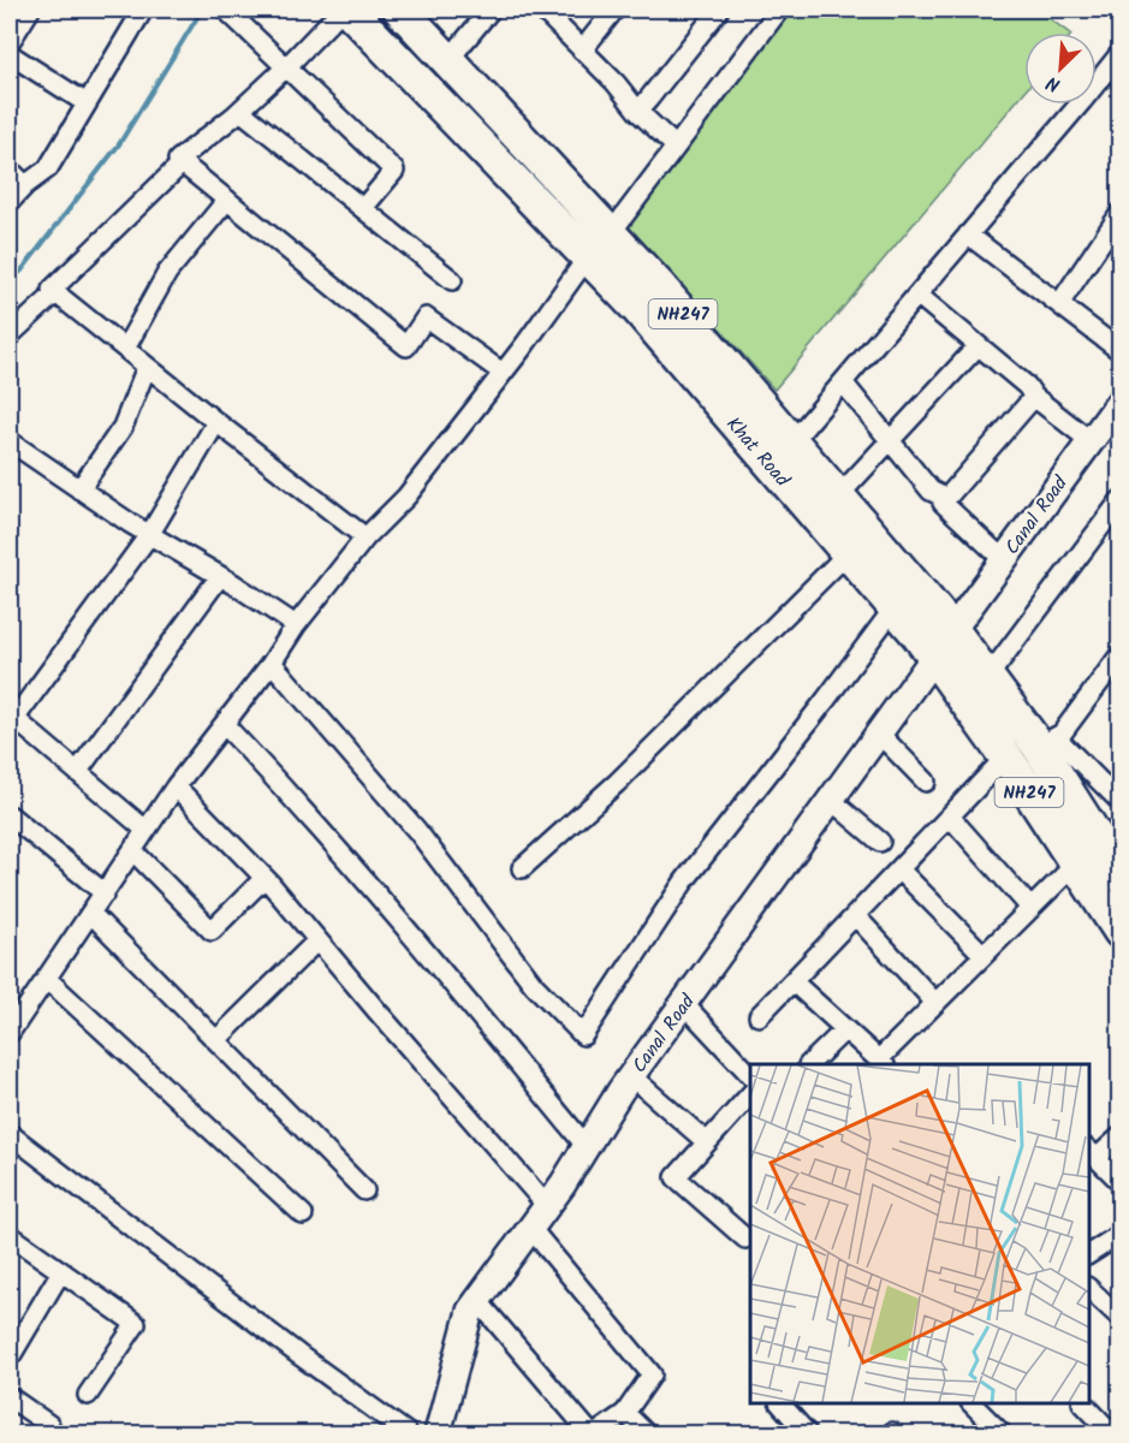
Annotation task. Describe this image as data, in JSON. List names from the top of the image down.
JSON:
{
  "streets": {
    "highway": ["NH247", "Khat Road"],
    "street": ["Canal Road"]
  },
  "crossings": [
    ["Khat Road", "Canal Road"]
  ],
  "north": "bottom left"
}
